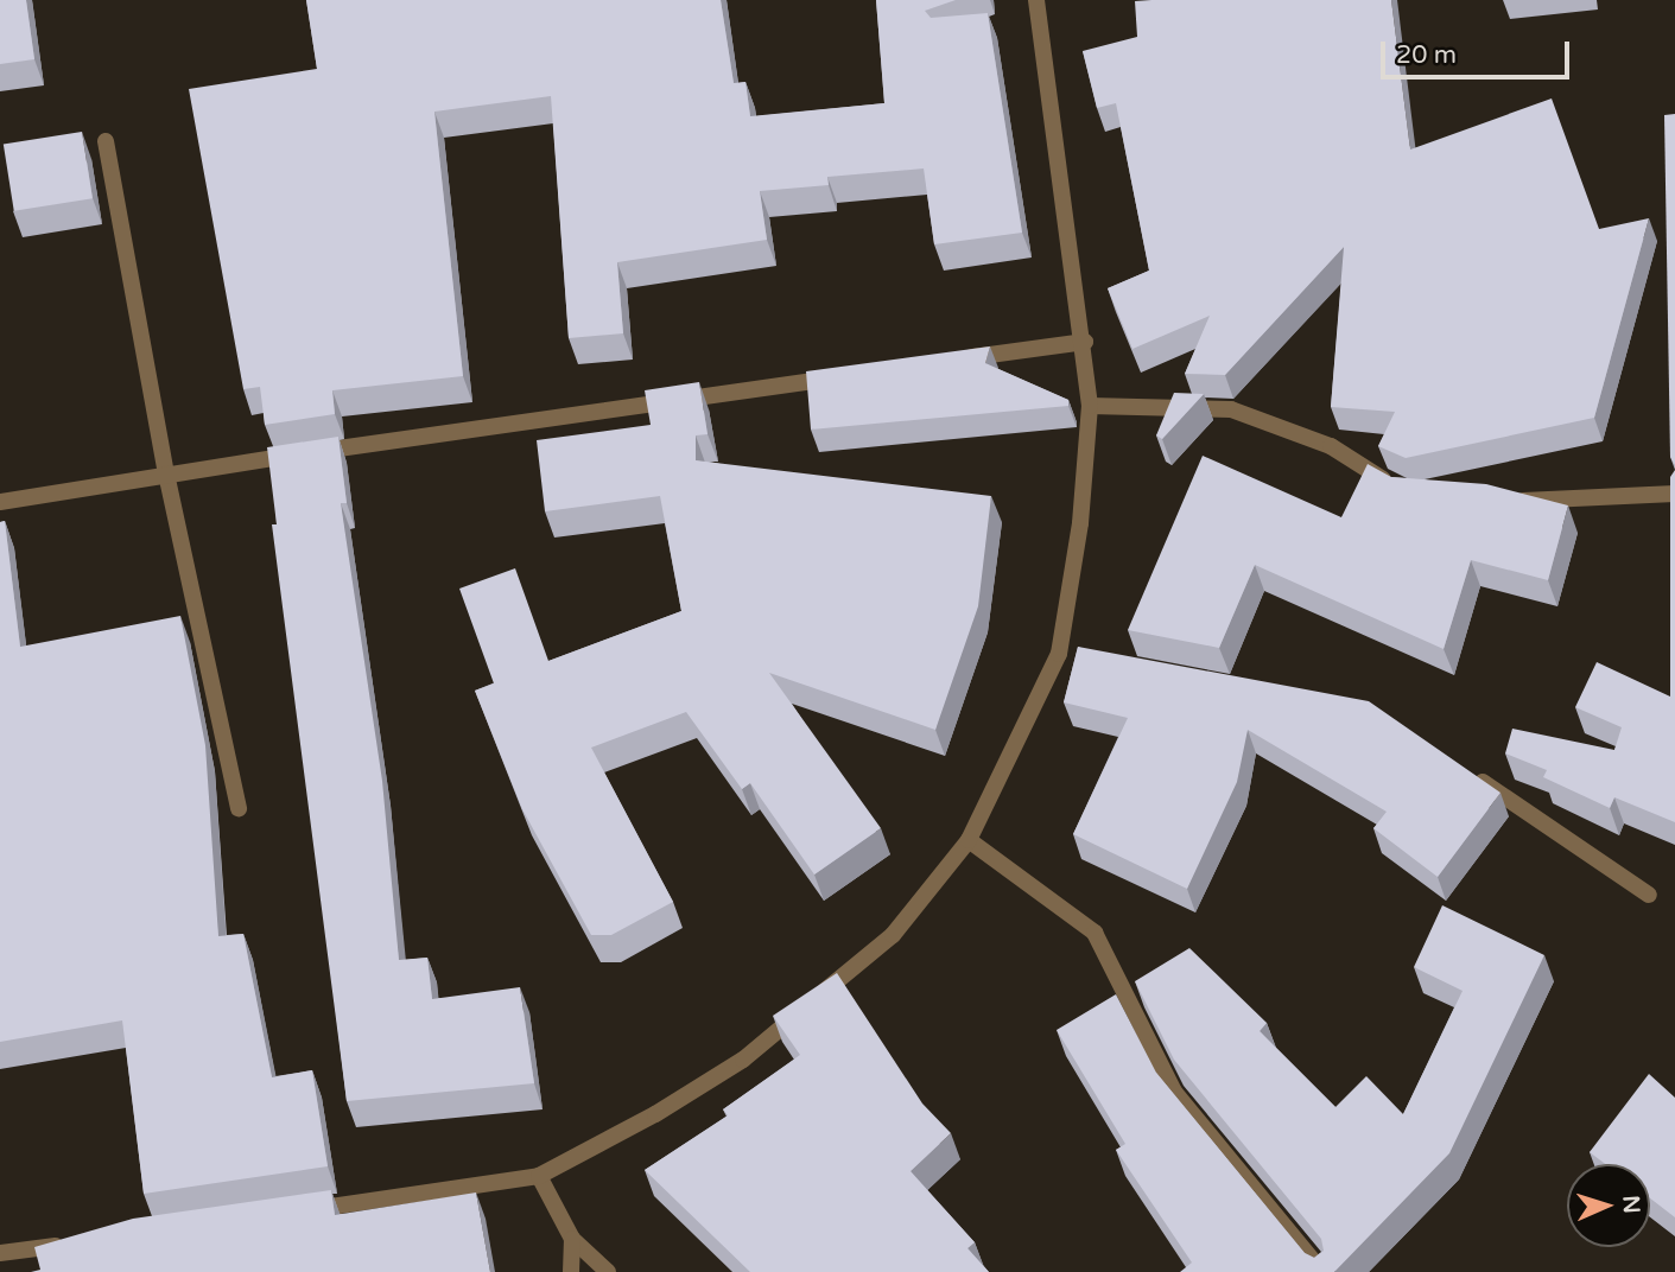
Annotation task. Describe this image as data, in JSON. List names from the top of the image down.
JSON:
{
  "scale_bar": "20 m",
  "north": "right"
}
